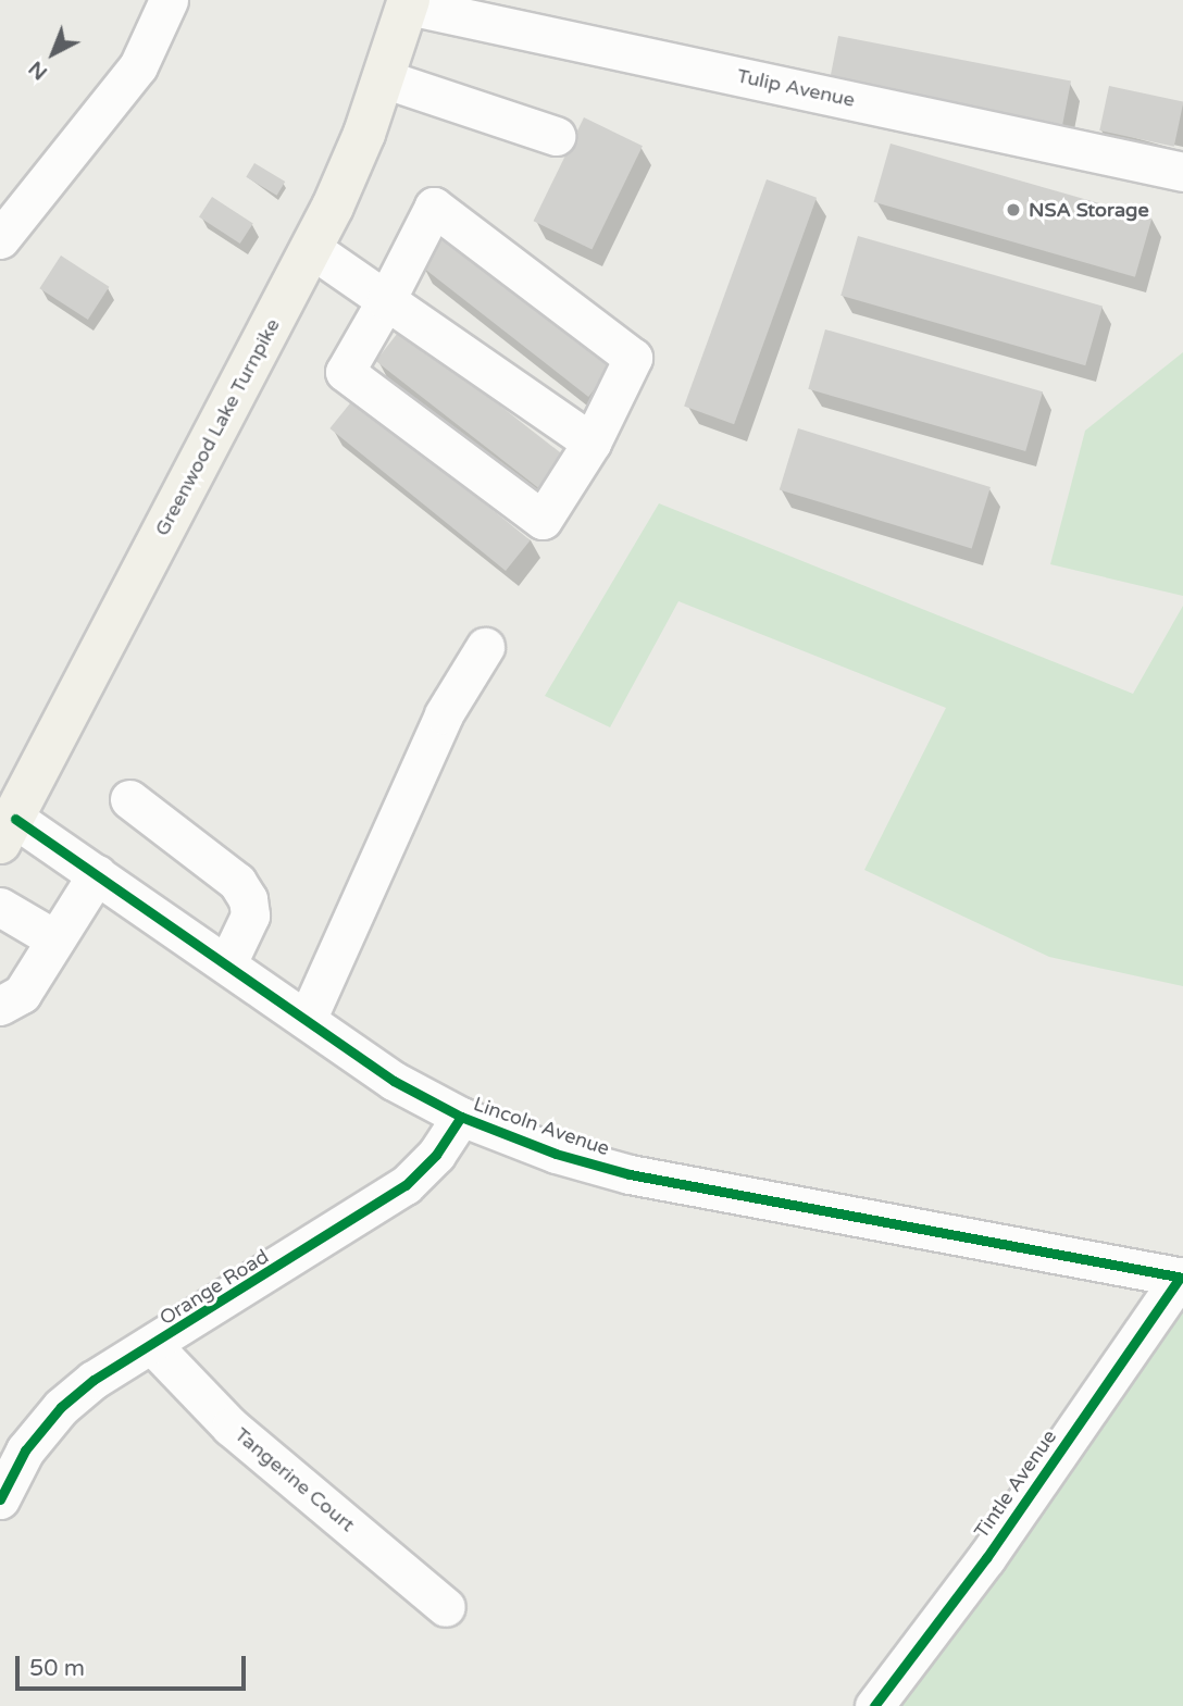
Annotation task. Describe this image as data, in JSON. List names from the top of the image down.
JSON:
{
  "streets": {
    "main road": ["Greenwood Lake Turnpike"],
    "street": [
      "Tulip Avenue",
      "Lincoln Avenue",
      "Orange Road",
      "Tangerine Court",
      "Tintle Avenue"
    ]
  },
  "crossings": [
    ["Tulip Avenue", "Greenwood Lake Turnpike"],
    ["Greenwood Lake Turnpike", "Lincoln Avenue"],
    ["Lincoln Avenue", "Orange Road"],
    ["Lincoln Avenue", "Tintle Avenue"],
    ["Orange Road", "Tangerine Court"]
  ],
  "places": ["NSA Storage"],
  "scale_bar": "50 m",
  "north": "bottom left"
}
